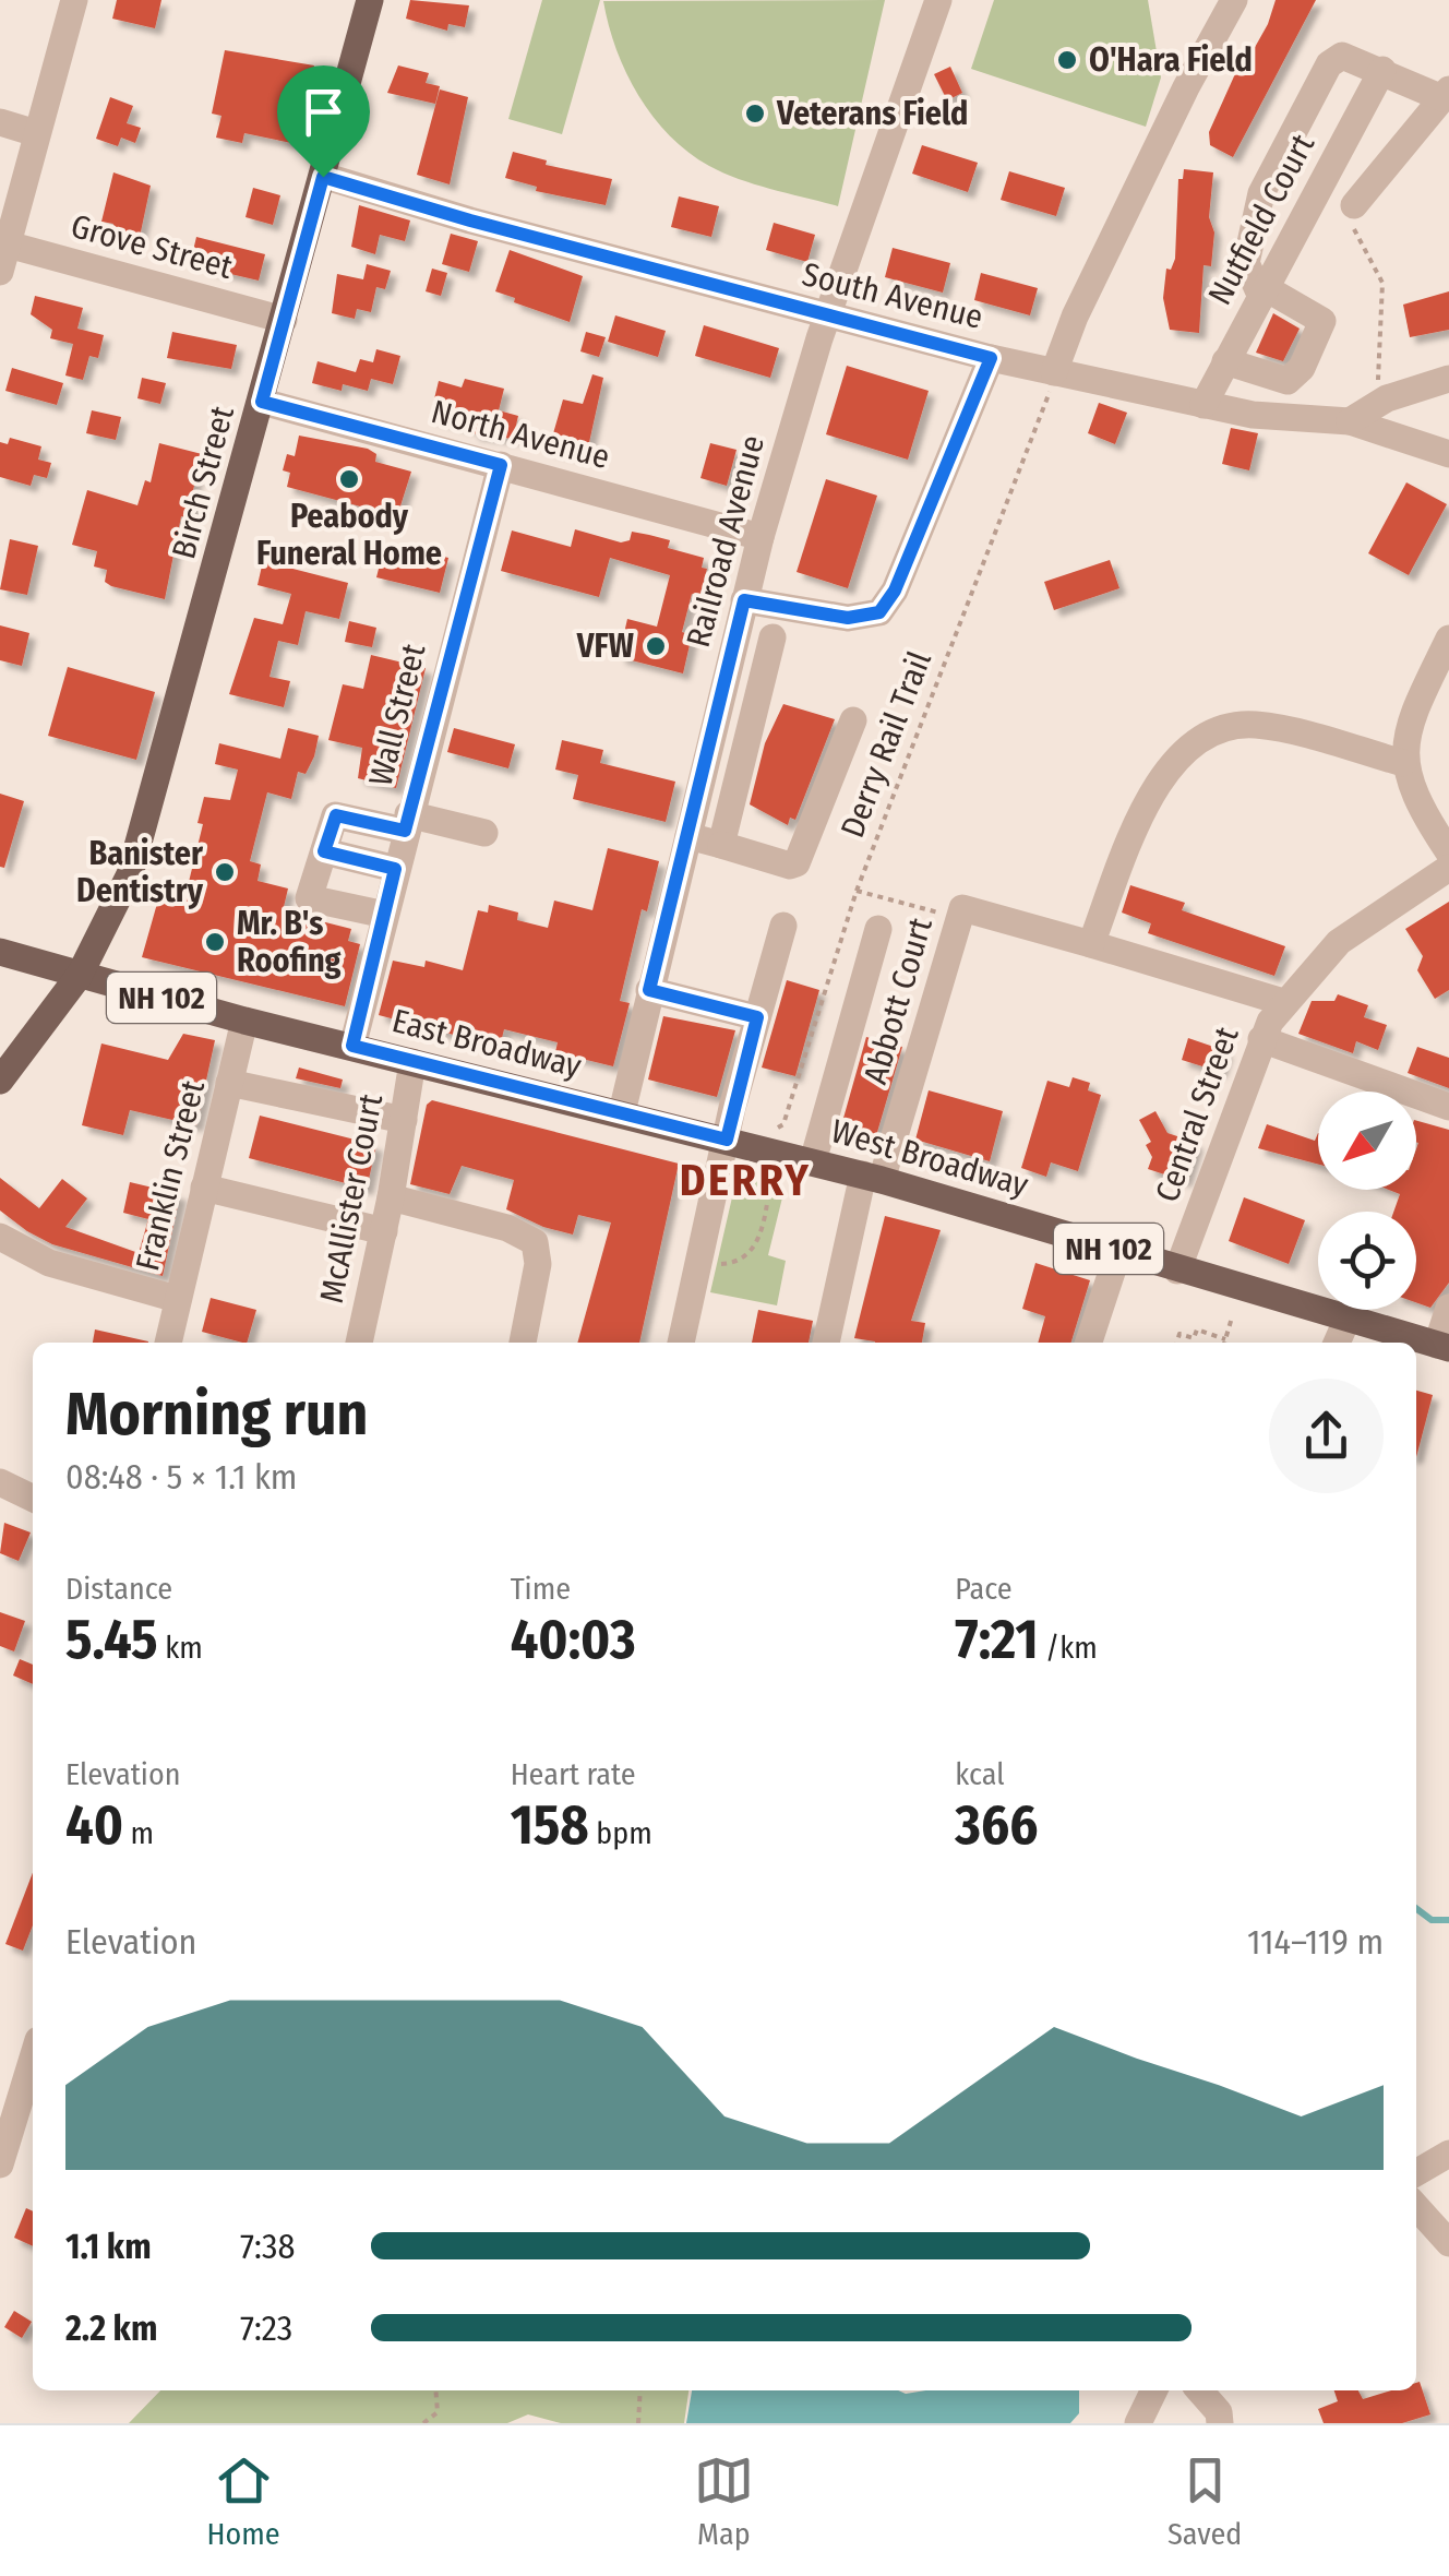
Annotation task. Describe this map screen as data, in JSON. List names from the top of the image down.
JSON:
{
  "streets": {
    "main road": [
      "Birch Street",
      "NH 102",
      "East Broadway",
      "West Broadway"
    ],
    "street": [
      "Nutfield Court",
      "Grove Street",
      "South Avenue",
      "North Avenue",
      "Railroad Avenue",
      "Wall Street",
      "Abbott Court",
      "Central Street",
      "Franklin Street",
      "McAllister Court"
    ],
    "path": ["Derry Rail Trail"]
  },
  "crossings": [
    ["Nutfield Court", "South Avenue"],
    ["Grove Street", "Birch Street"],
    ["South Avenue", "Birch Street"],
    ["South Avenue", "Railroad Avenue"],
    ["South Avenue", "Derry Rail Trail"],
    ["North Avenue", "Birch Street"],
    ["North Avenue", "Railroad Avenue"],
    ["North Avenue", "Wall Street"],
    ["Birch Street", "East Broadway"],
    ["Railroad Avenue", "East Broadway"],
    ["Wall Street", "East Broadway"],
    ["Abbott Court", "West Broadway"],
    ["East Broadway", "West Broadway"],
    ["East Broadway", "Franklin Street"],
    ["East Broadway", "McAllister Court"],
    ["Central Street", "West Broadway"]
  ],
  "districts": ["DERRY"],
  "places": [
    "O'Hara Field",
    "Veterans Field",
    "Peabody Funeral Home",
    "VFW",
    "Banister Dentistry",
    "Mr. B's Roofing"
  ],
  "north": "bottom left",
  "page": {
    "heading": ["Morning run", "08:48 · 5 × 1.1 km"],
    "stats": [
      ["Distance", "5.45 km"],
      ["Time", "40:03"],
      ["Pace", "7:21 /km"],
      ["Elevation", "40 m"],
      ["Heart rate", "158 bpm"],
      ["kcal", "366"]
    ],
    "chart": ["Elevation", "114–119 m"],
    "list": [
      {
        "name": "1.1 km",
        "note": "7:38"
      },
      {
        "name": "2.2 km",
        "note": "7:23"
      }
    ],
    "tabs": ["Home", "Map", "Saved"]
  }
}
